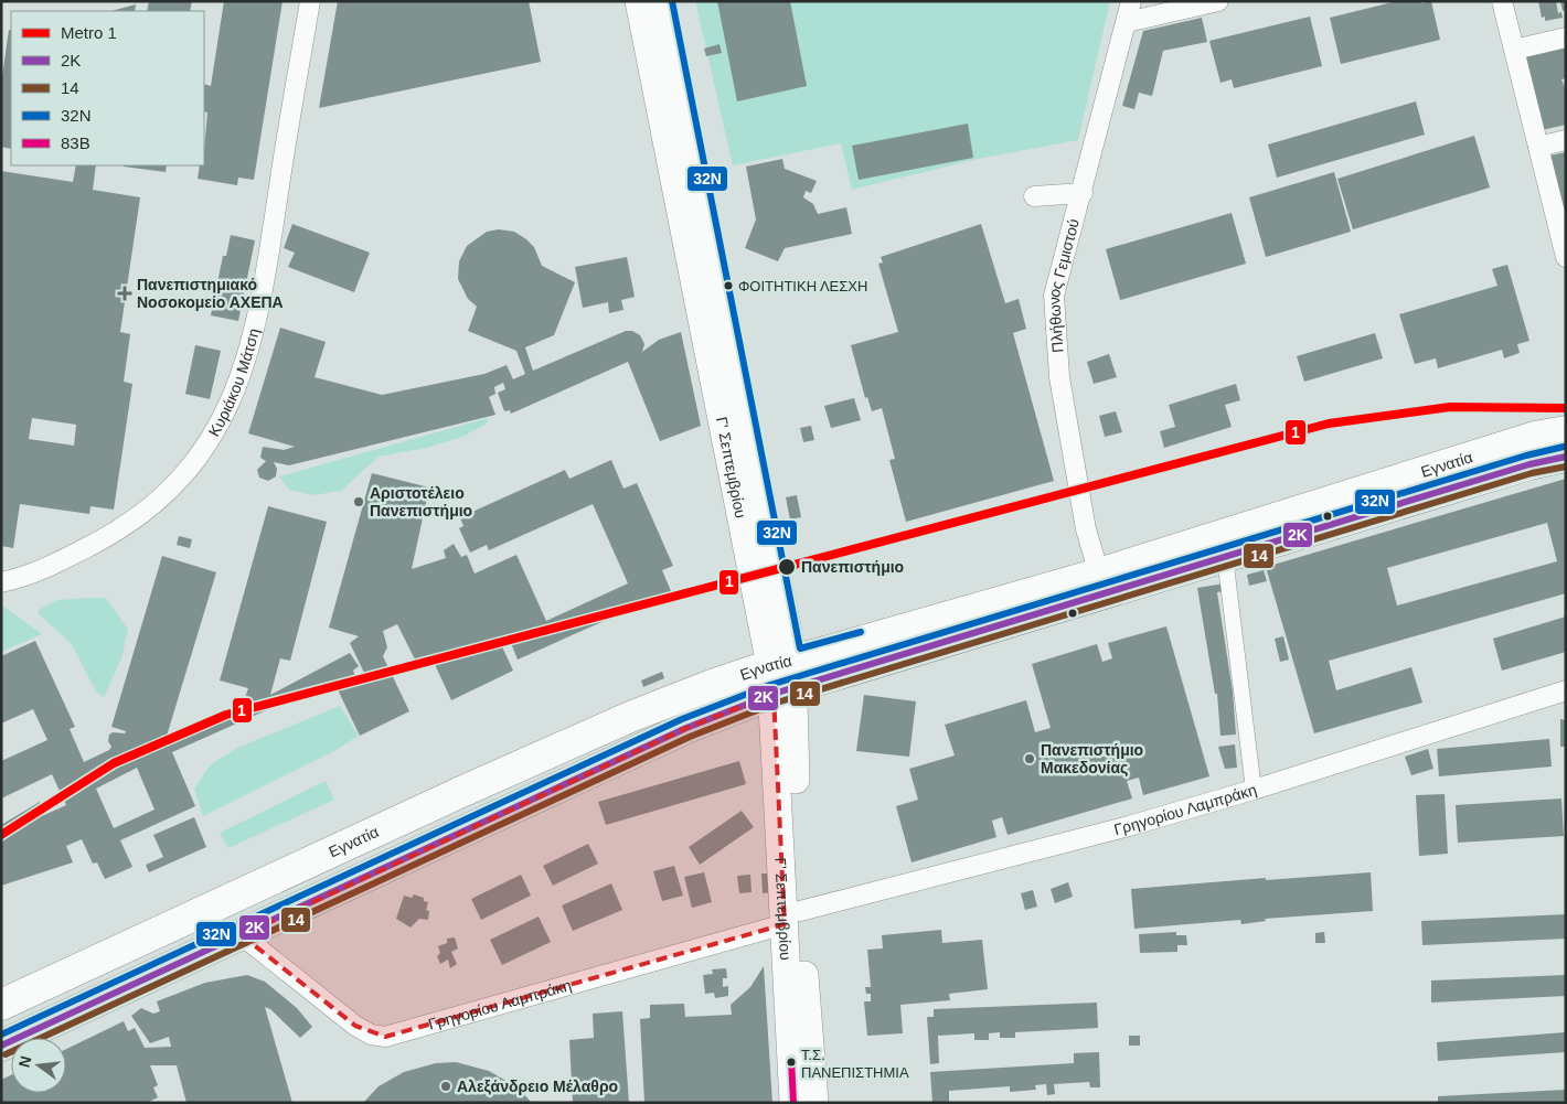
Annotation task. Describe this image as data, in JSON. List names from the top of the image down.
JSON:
{
  "streets": {
    "main road": ["Εγνατία", "Γ' Σεπτεμβρίου"],
    "street": ["Πλήθωνος Γεμιστού", "Κυριάκου Μάτση", "Γρηγορίου Λαμπράκη"]
  },
  "crossings": [
    ["Πλήθωνος Γεμιστού", "Εγνατία"],
    ["Εγνατία", "Γ' Σεπτεμβρίου"],
    ["Εγνατία", "Γρηγορίου Λαμπράκη"],
    ["Γ' Σεπτεμβρίου", "Γρηγορίου Λαμπράκη"]
  ],
  "places": {
    "other": [
      "ΦΟΙΤΗΤΙΚΗ ΛΕΣΧΗ",
      "Αριστοτέλειο Πανεπιστήμιο",
      "Πανεπιστήμιο",
      "Πανεπιστήμιο Μακεδονίας",
      "Τ.Σ. ΠΑΝΕΠΙΣΤΗΜΙΑ",
      "Αλεξάνδρειο Μέλαθρο"
    ],
    "health": ["Πανεπιστημιακό Νοσοκομείο ΑΧΕΠΑ"]
  },
  "lines": [
    "transit line 32Ν",
    "metro line 1",
    "transit line 2Κ",
    "transit line 14",
    "transit line 83Β"
  ],
  "legend": [
    "Metro 1",
    "2Κ",
    "14",
    "32Ν",
    "83Β"
  ],
  "north": "left"
}
